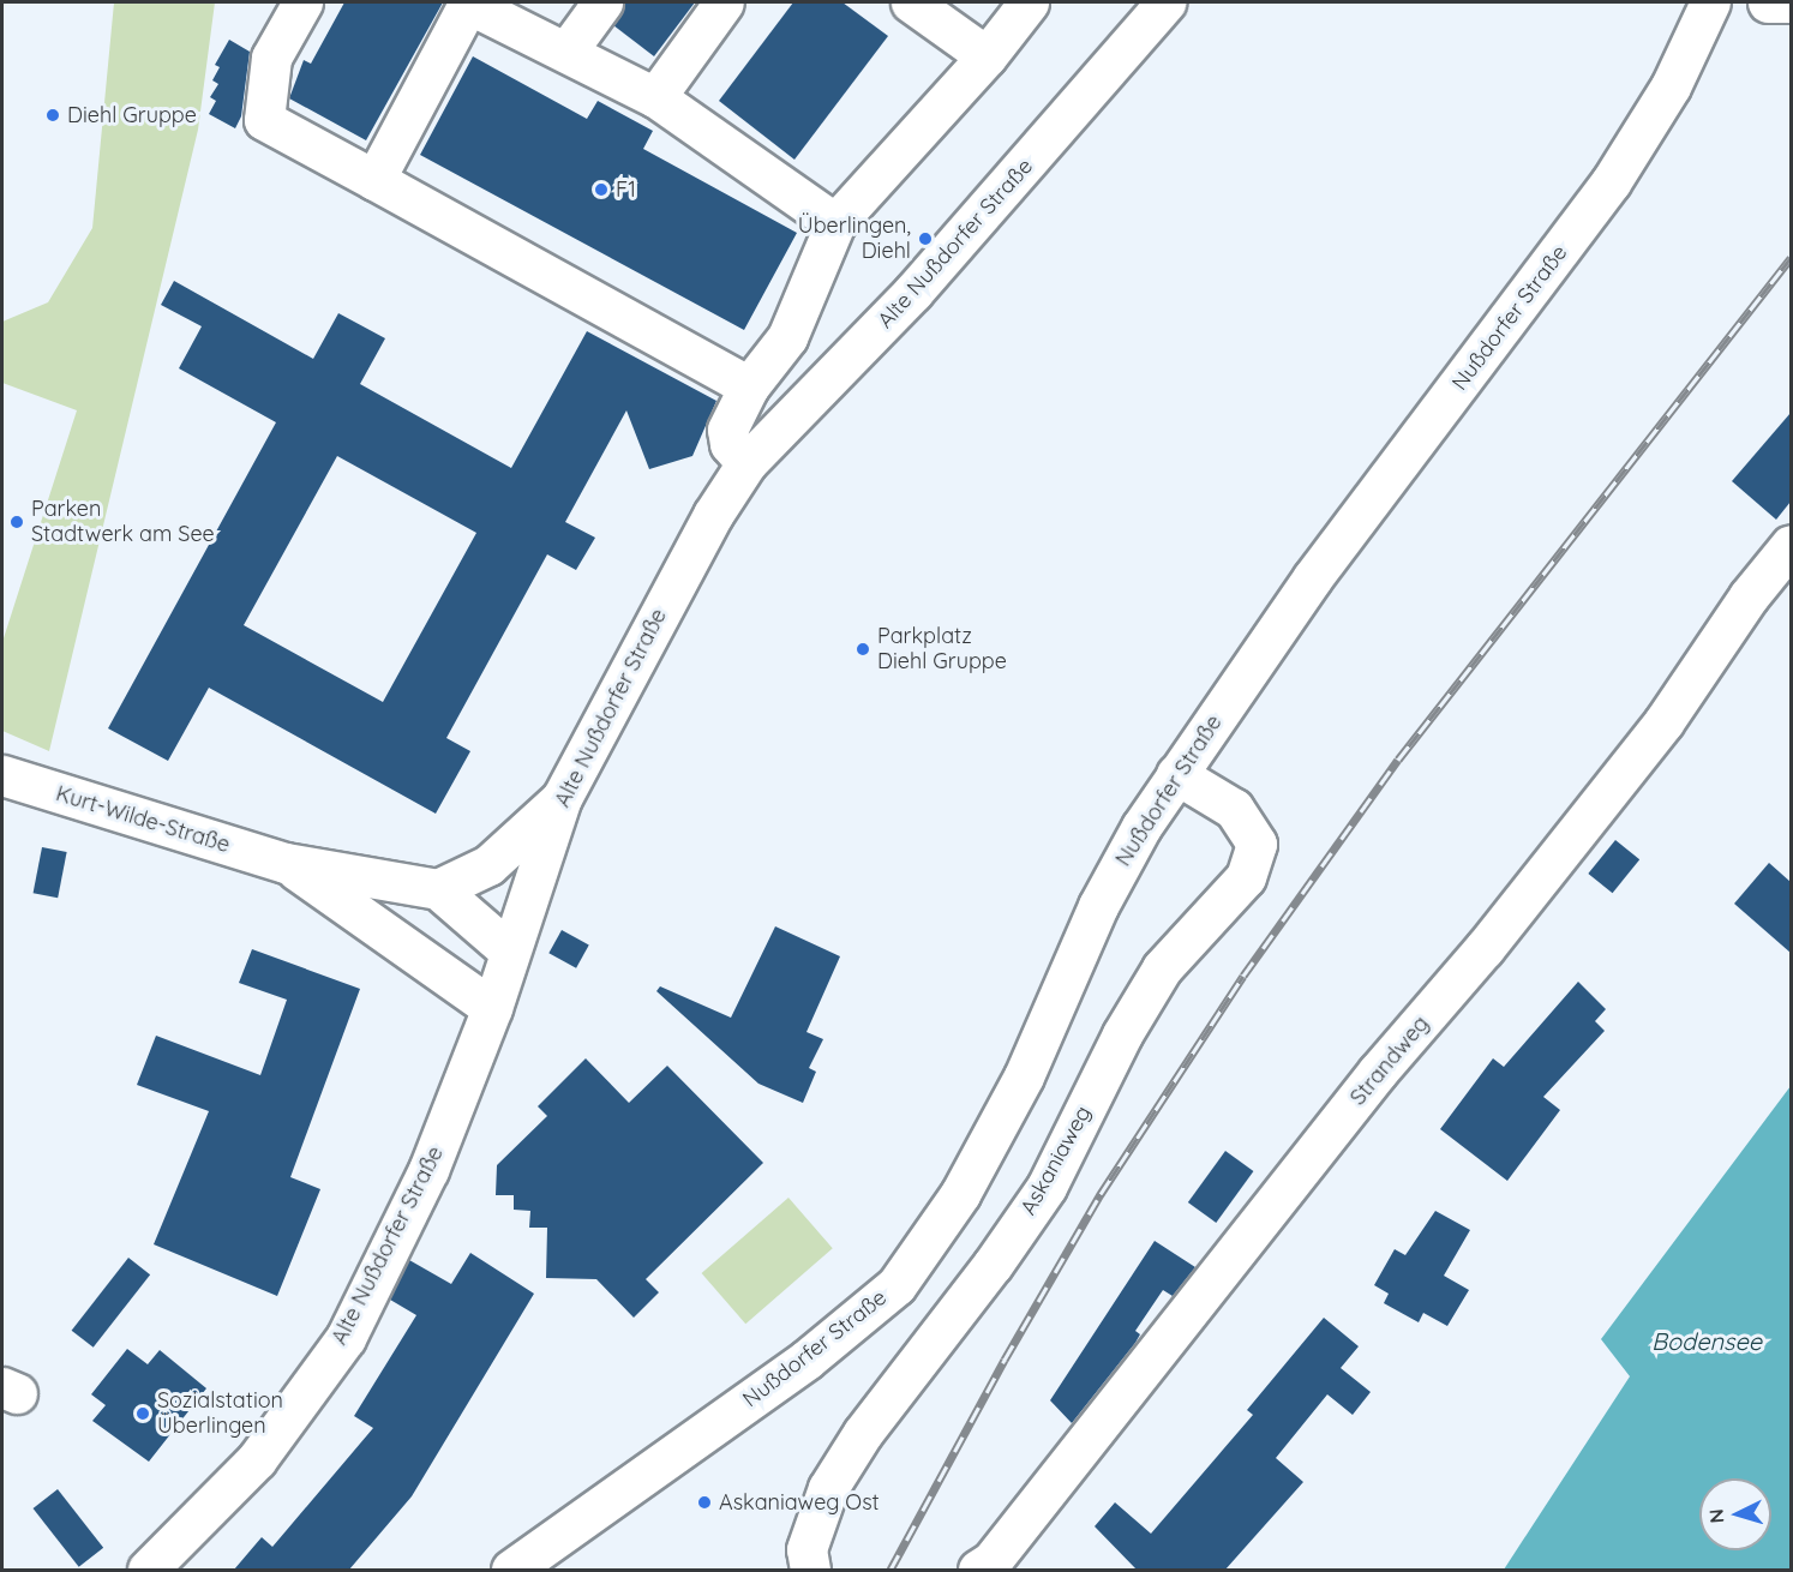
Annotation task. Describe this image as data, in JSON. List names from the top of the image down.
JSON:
{
  "streets": {
    "street": [
      "Alte Nußdorfer Straße",
      "Nußdorfer Straße",
      "Kurt-Wilde-Straße",
      "Strandweg",
      "Askaniaweg"
    ]
  },
  "crossings": [
    ["Alte Nußdorfer Straße", "Kurt-Wilde-Straße"],
    ["Nußdorfer Straße", "Askaniaweg"]
  ],
  "water": ["Bodensee"],
  "places": [
    "Diehl Gruppe",
    "F1",
    "Überlingen, Diehl",
    "Parken Stadtwerk am See",
    "Parkplatz Diehl Gruppe",
    "Sozialstation Überlingen",
    "Askaniaweg Ost"
  ],
  "north": "left"
}
